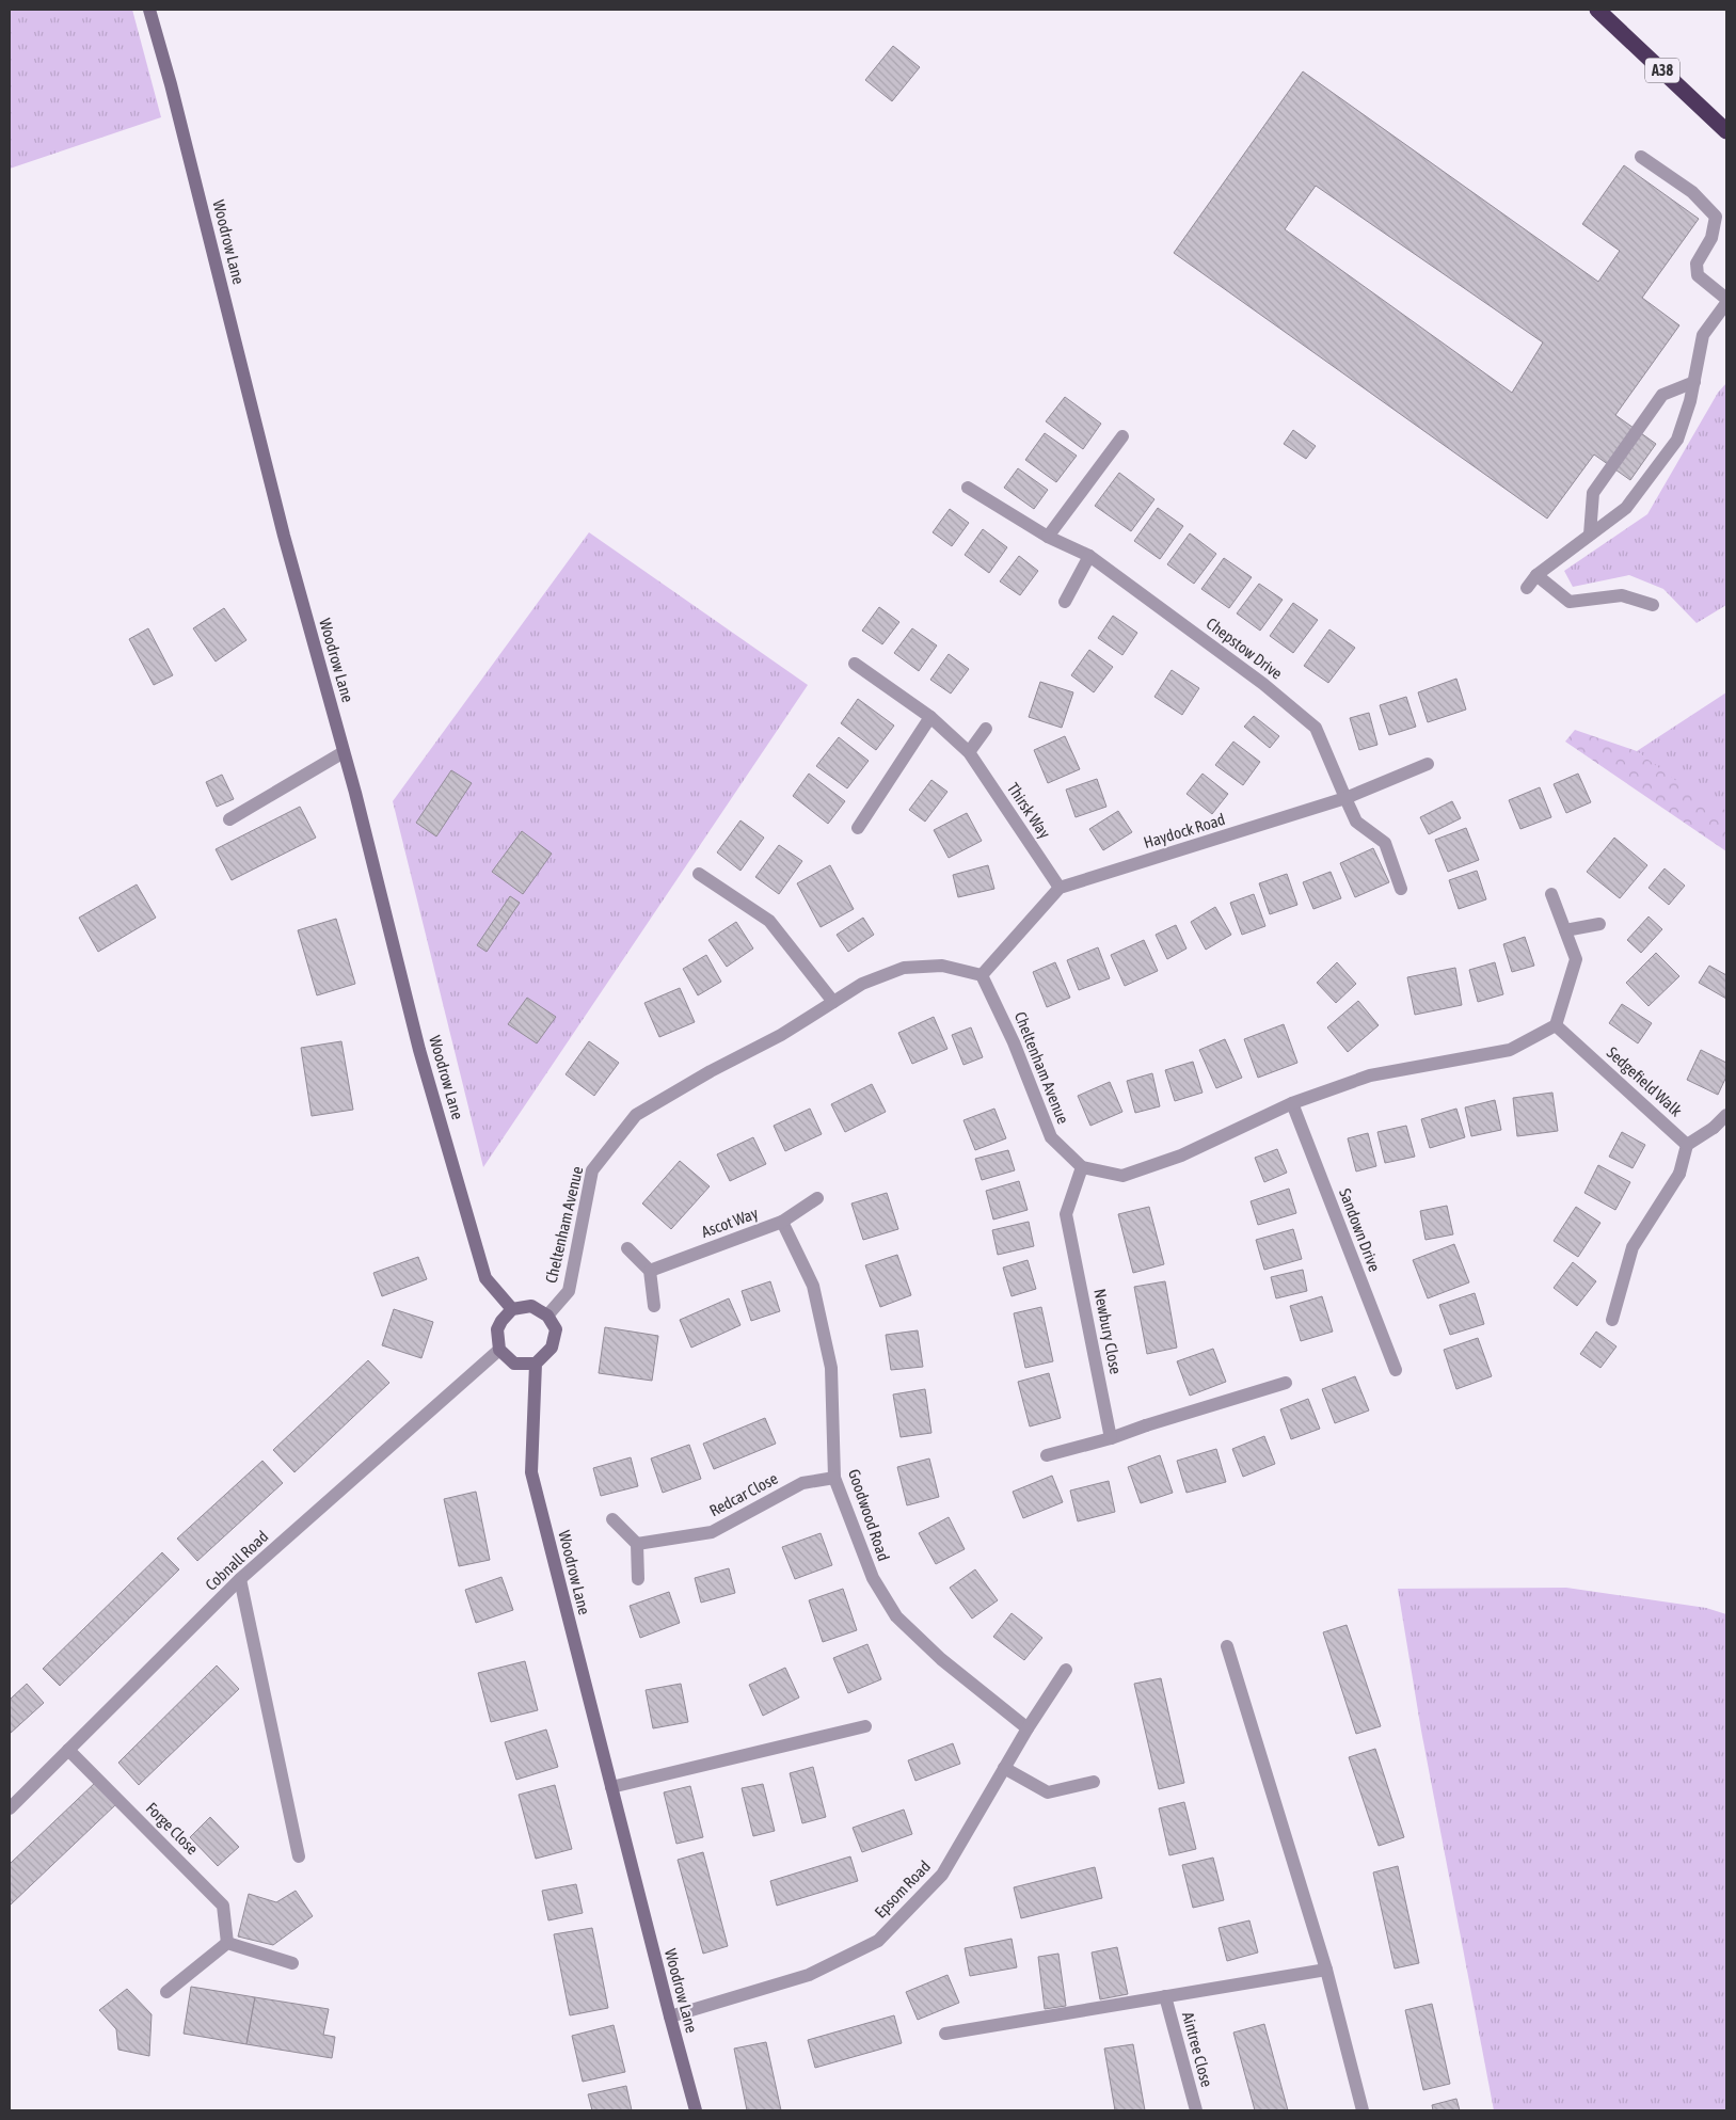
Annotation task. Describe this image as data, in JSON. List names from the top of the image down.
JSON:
{
  "streets": {
    "highway": ["A38"],
    "street": [
      "Woodrow Lane",
      "Chepstow Drive",
      "Thirsk Way",
      "Haydock Road",
      "Cheltenham Avenue",
      "Sedgefield Walk",
      "Ascot Way",
      "Sandown Drive",
      "Newbury Close",
      "Redcar Close",
      "Goodwood Road",
      "Cobnall Road",
      "Forge Close",
      "Epsom Road",
      "Aintree Close"
    ]
  },
  "crossings": [
    ["Woodrow Lane", "Cheltenham Avenue"],
    ["Woodrow Lane", "Cobnall Road"],
    ["Woodrow Lane", "Epsom Road"],
    ["Chepstow Drive", "Haydock Road"],
    ["Thirsk Way", "Haydock Road"],
    ["Cheltenham Avenue", "Newbury Close"],
    ["Cheltenham Avenue", "Cobnall Road"],
    ["Ascot Way", "Goodwood Road"],
    ["Redcar Close", "Goodwood Road"],
    ["Goodwood Road", "Epsom Road"],
    ["Cobnall Road", "Forge Close"]
  ]
}
